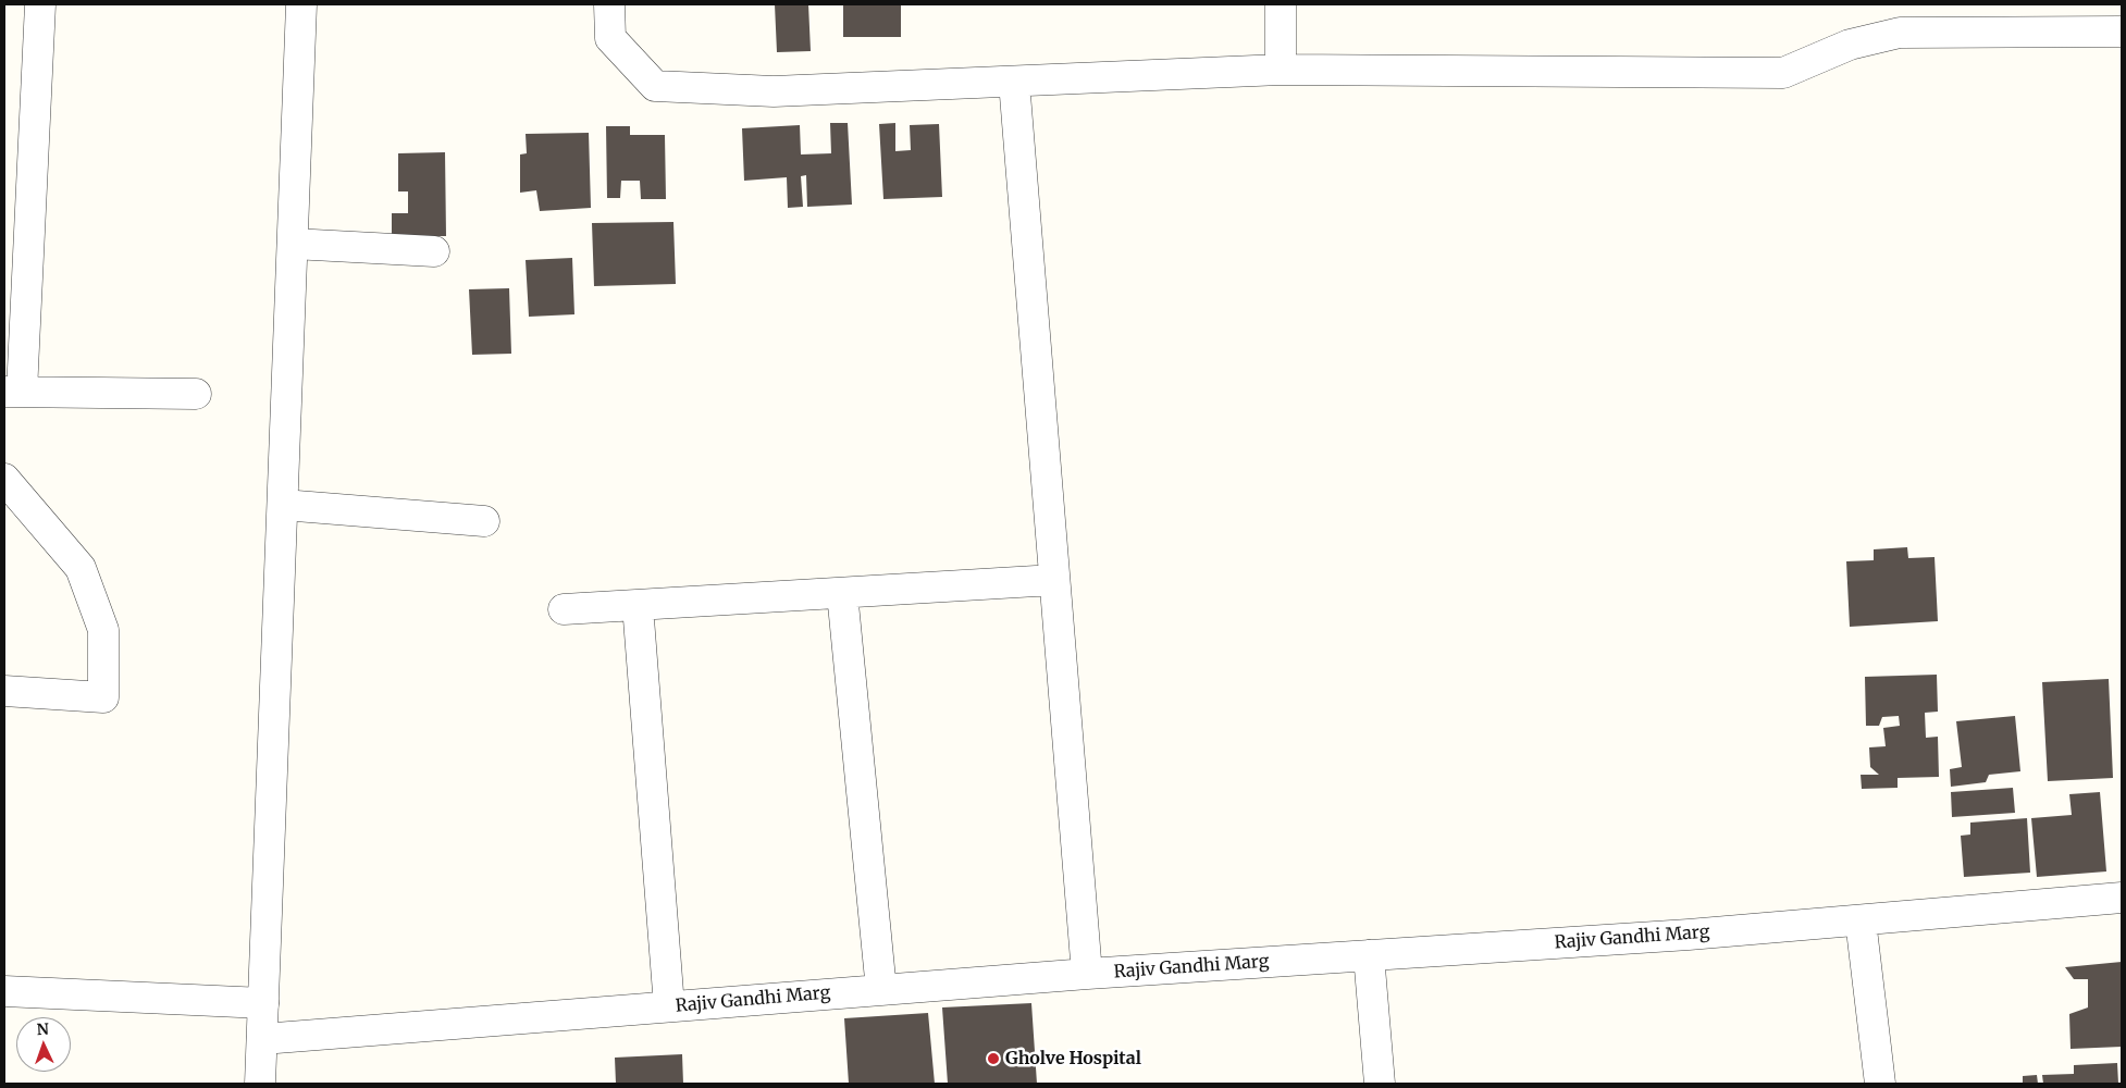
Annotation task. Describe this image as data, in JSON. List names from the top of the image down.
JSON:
{
  "streets": {
    "street": ["Rajiv Gandhi Marg"]
  },
  "places": ["Gholve Hospital"],
  "north": "top"
}
